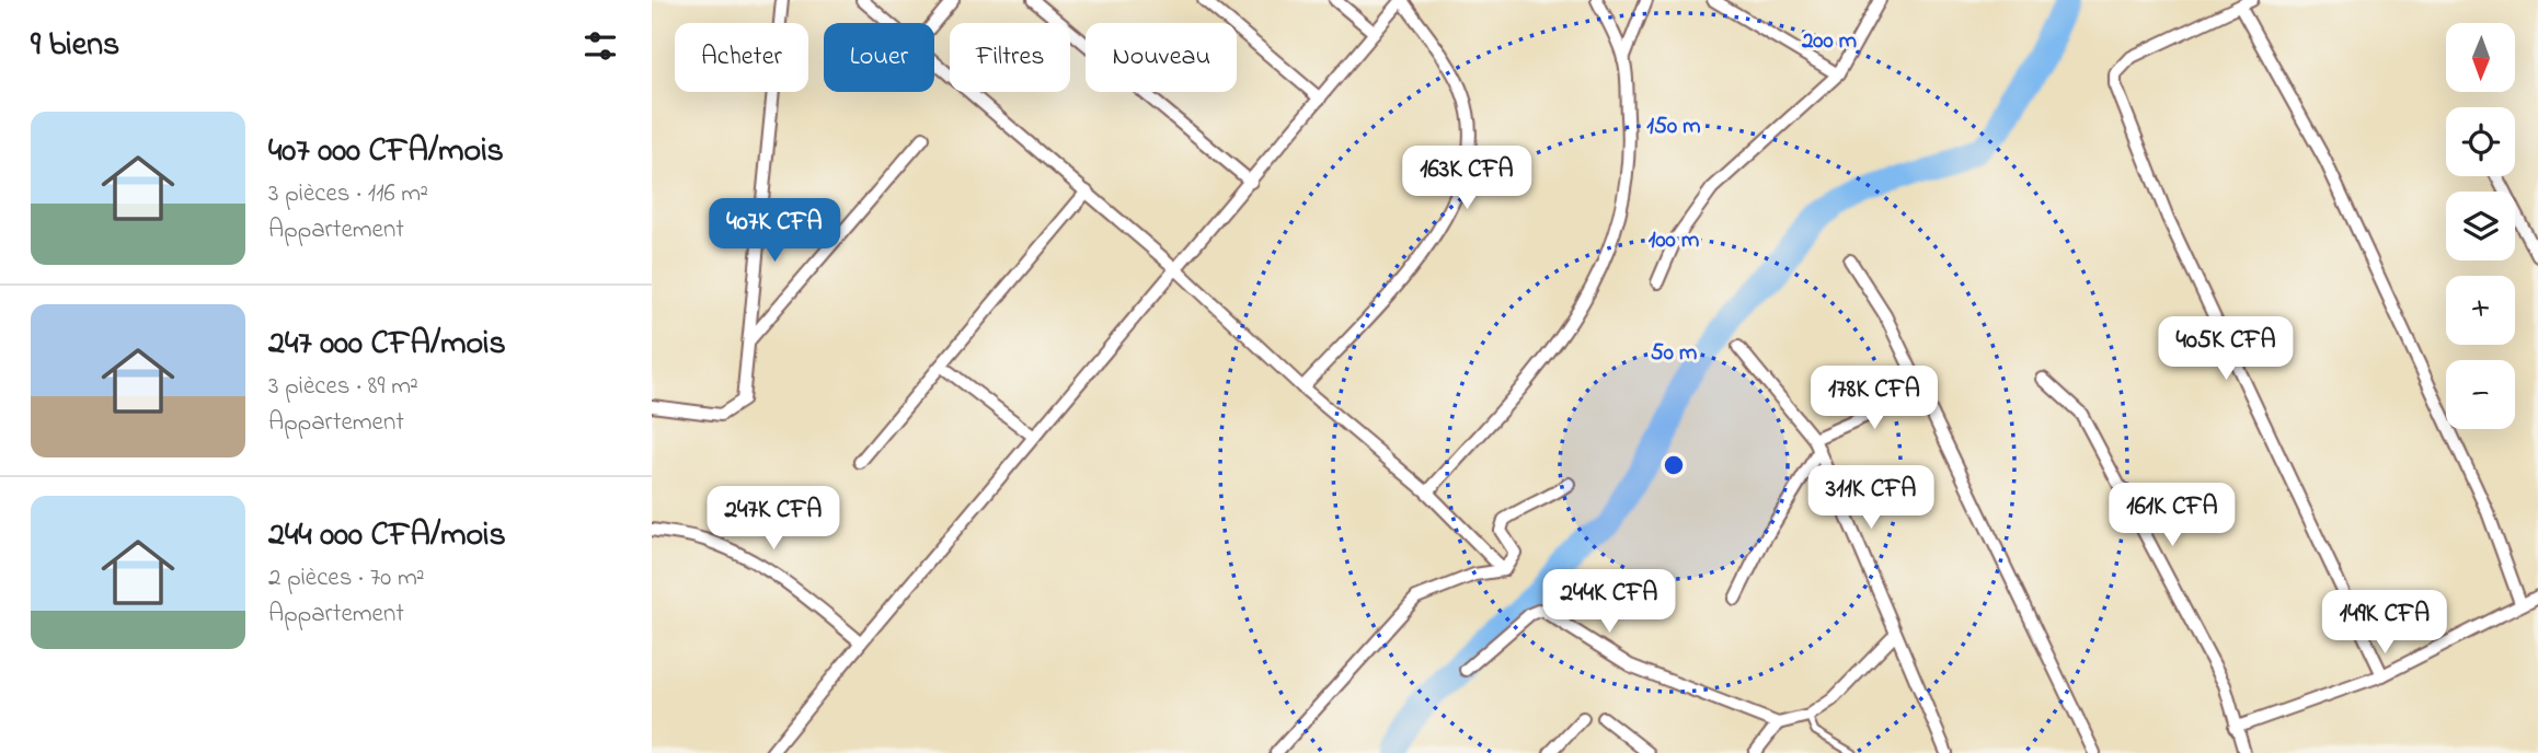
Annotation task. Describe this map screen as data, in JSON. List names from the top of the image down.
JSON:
{
  "north": "bottom",
  "page": {
    "heading": "9 biens",
    "map_buttons": ["+", "−"],
    "chip": [
      "Acheter",
      "Louer",
      "Filtres",
      "Nouveau"
    ],
    "list": [
      {
        "name": "407 000 CFA/mois",
        "note": "3 pièces · 116 m² · Appartement"
      },
      {
        "name": "247 000 CFA/mois",
        "note": "3 pièces · 89 m² · Appartement"
      },
      {
        "name": "244 000 CFA/mois",
        "note": "2 pièces · 70 m² · Appartement"
      }
    ],
    "price": [
      "163K CFA",
      "407K CFA",
      "405K CFA",
      "178K CFA",
      "311K CFA",
      "161K CFA",
      "247K CFA",
      "244K CFA",
      "149K CFA"
    ]
  },
  "rings": [
    "200 m",
    "150 m",
    "100 m",
    "50 m"
  ]
}
